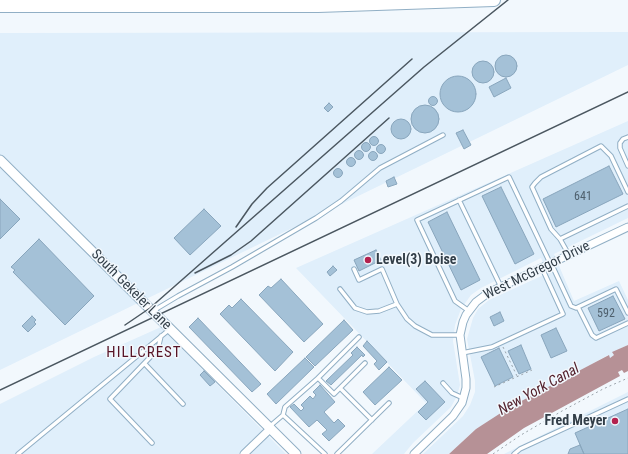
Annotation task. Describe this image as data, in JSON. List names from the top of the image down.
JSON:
{
  "streets": {
    "street": ["West McGregor Drive", "South Gekeler Lane"]
  },
  "districts": ["HILLCREST"],
  "water": ["New York Canal"],
  "places": ["Level(3) Boise", "Fred Meyer"],
  "house_numbers": ["641", "592"]
}
